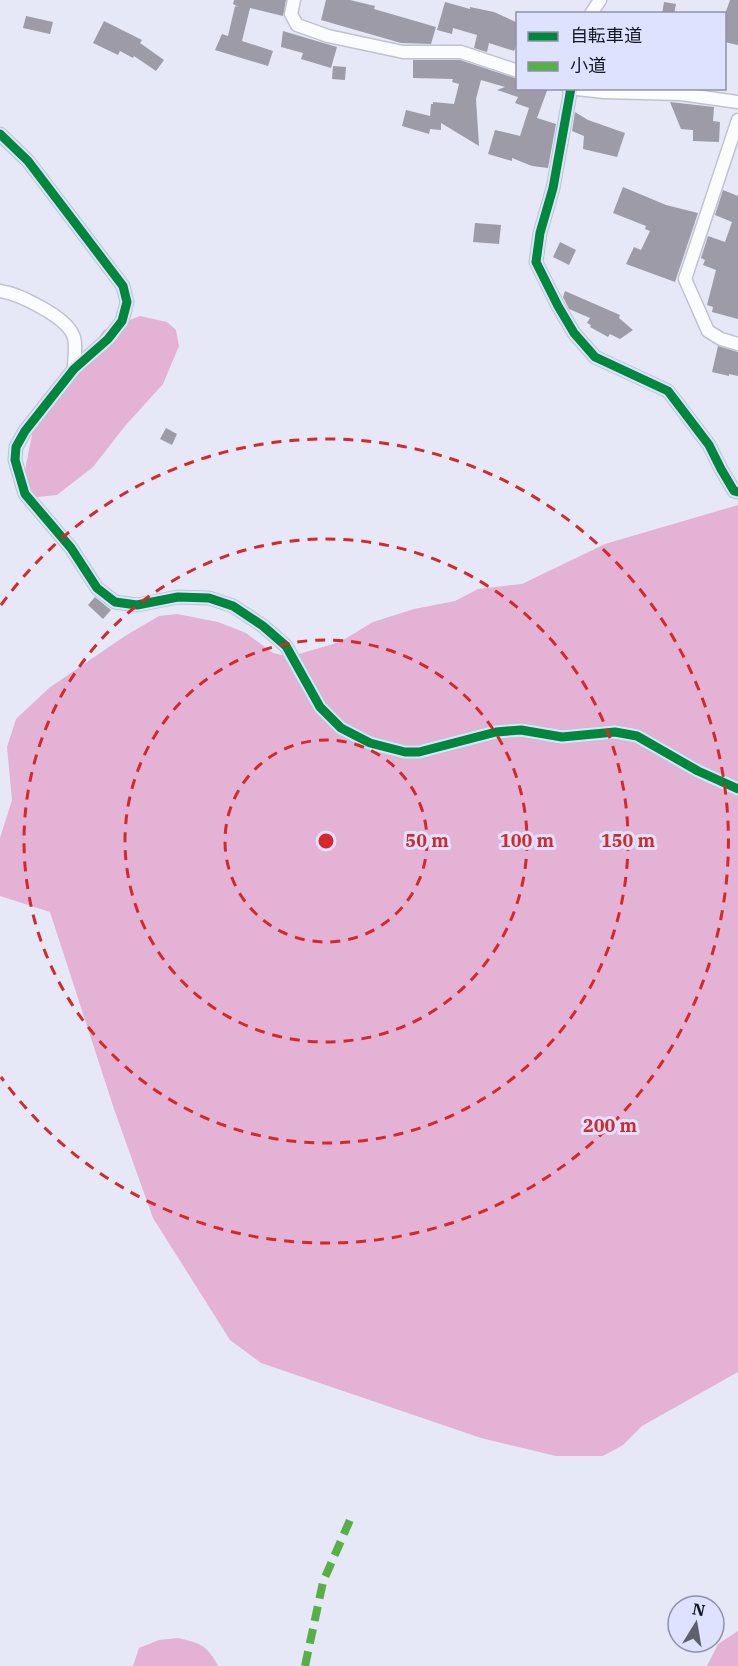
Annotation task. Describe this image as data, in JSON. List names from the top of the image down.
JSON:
{
  "legend": ["自転車道", "小道"],
  "north": "top",
  "rings": [
    "50 m",
    "100 m",
    "150 m",
    "200 m"
  ]
}
